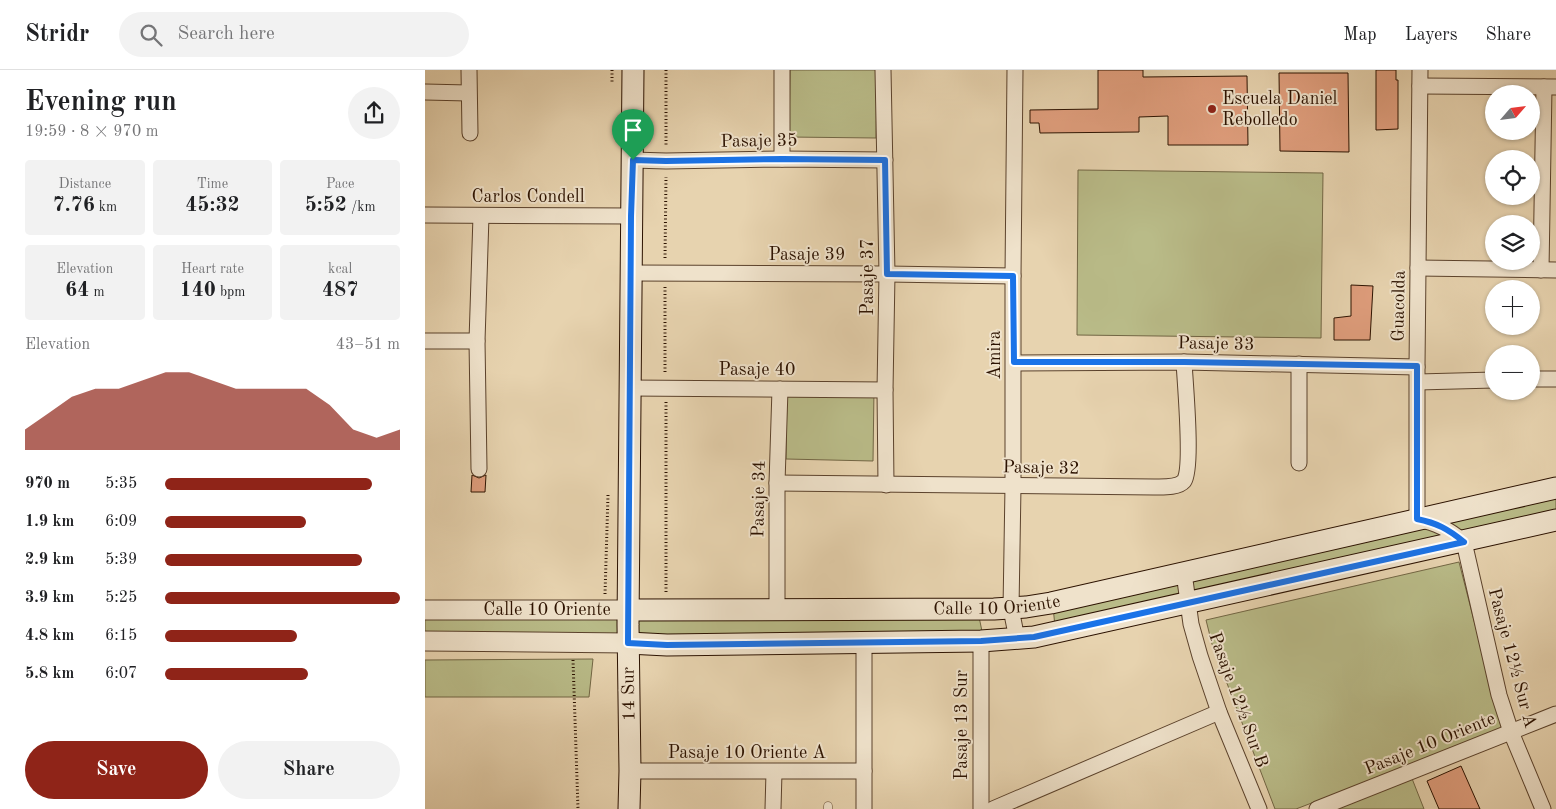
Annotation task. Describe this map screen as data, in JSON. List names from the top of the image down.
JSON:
{
  "streets": {
    "main road": ["Calle 10 Oriente", "14 Sur"],
    "street": [
      "Pasaje 35",
      "Carlos Condell",
      "Pasaje 39",
      "Pasaje 37",
      "Guacolda",
      "Pasaje 33",
      "Amira",
      "Pasaje 40",
      "Pasaje 32",
      "Pasaje 34",
      "Pasaje 12½ Sur A",
      "Pasaje 12½ Sur B",
      "Pasaje 13 Sur",
      "Pasaje 10 Oriente",
      "Pasaje 10 Oriente A"
    ]
  },
  "crossings": [
    ["Pasaje 35", "Pasaje 37"],
    ["Pasaje 35", "14 Sur"],
    ["Carlos Condell", "14 Sur"],
    ["Pasaje 39", "Pasaje 37"],
    ["Pasaje 39", "Amira"],
    ["Pasaje 39", "14 Sur"],
    ["Pasaje 37", "Pasaje 40"],
    ["Pasaje 37", "Pasaje 32"],
    ["Guacolda", "Pasaje 33"],
    ["Guacolda", "Calle 10 Oriente"],
    ["Pasaje 33", "Amira"],
    ["Pasaje 33", "Pasaje 32"],
    ["Amira", "Pasaje 32"],
    ["Amira", "Calle 10 Oriente"],
    ["Pasaje 40", "Pasaje 34"],
    ["Pasaje 40", "14 Sur"],
    ["Pasaje 32", "Pasaje 34"],
    ["Pasaje 34", "Calle 10 Oriente"],
    ["Calle 10 Oriente", "Pasaje 12½ Sur A"],
    ["Calle 10 Oriente", "14 Sur"],
    ["Calle 10 Oriente", "Pasaje 12½ Sur B"],
    ["Calle 10 Oriente", "Pasaje 13 Sur"],
    ["Pasaje 12½ Sur A", "Pasaje 10 Oriente"],
    ["14 Sur", "Pasaje 10 Oriente A"]
  ],
  "places": ["Escuela Daniel Rebolledo"],
  "north": "top right",
  "page": {
    "header": "Stridr",
    "search": "Search here",
    "nav": ["Map", "Layers", "Share"],
    "heading": ["Evening run", "19:59 · 8 × 970 m"],
    "map_buttons": ["+", "−"],
    "stats": [
      ["Distance", "7.76 km"],
      ["Time", "45:32"],
      ["Pace", "5:52 /km"],
      ["Elevation", "64 m"],
      ["Heart rate", "140 bpm"],
      ["kcal", "487"]
    ],
    "chart": ["Elevation", "43–51 m"],
    "list": [
      {
        "name": "970 m",
        "note": "5:35"
      },
      {
        "name": "1.9 km",
        "note": "6:09"
      },
      {
        "name": "2.9 km",
        "note": "5:39"
      },
      {
        "name": "3.9 km",
        "note": "5:25"
      },
      {
        "name": "4.8 km",
        "note": "6:15"
      },
      {
        "name": "5.8 km",
        "note": "6:07"
      }
    ],
    "buttons": ["Save", "Share"]
  }
}
